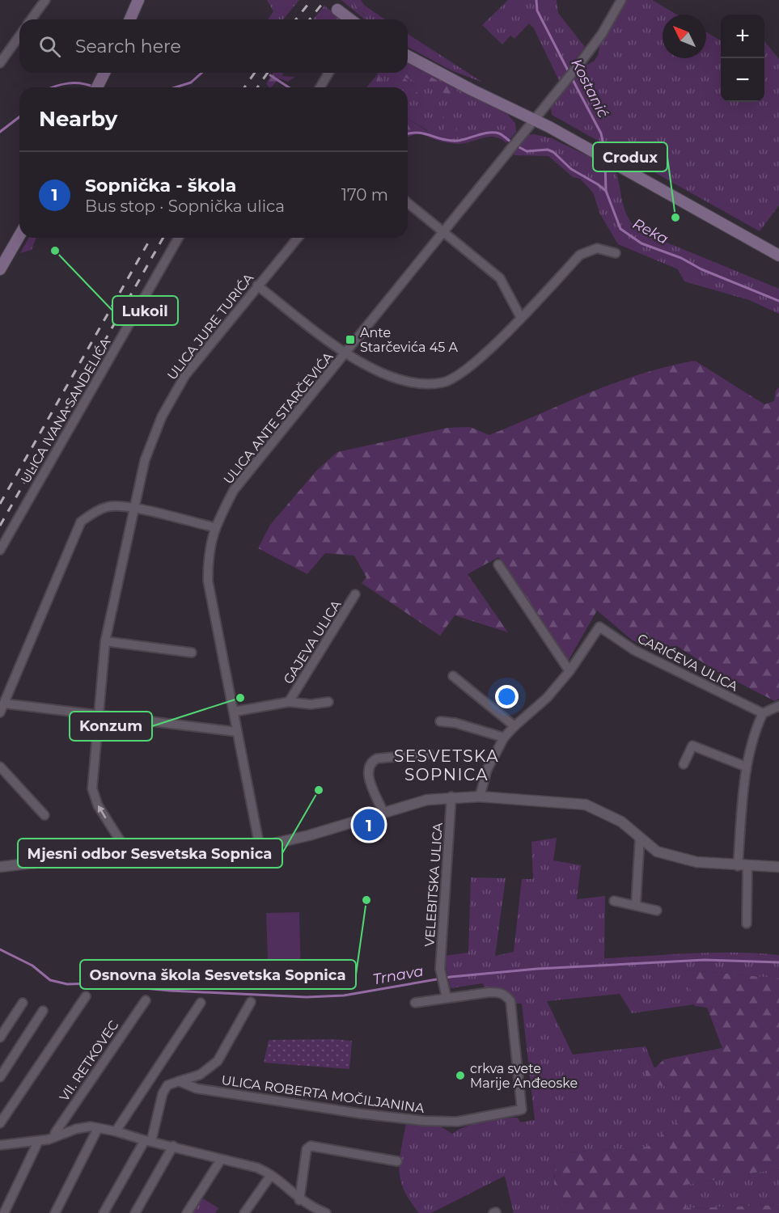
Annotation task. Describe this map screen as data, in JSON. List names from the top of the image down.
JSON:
{
  "streets": {
    "street": [
      "ULICA JURE TURIĆA",
      "ULICA IVANA SANDELIĆA",
      "ULICA ANTE STARČEVIĆA",
      "GAJEVA ULICA",
      "CARIĆEVA ULICA",
      "VELEBITSKA ULICA",
      "VII. RETKOVEC",
      "ULICA ROBERTA MOČILJANINA"
    ]
  },
  "crossings": [
    ["ULICA ANTE STARČEVIĆA", "GAJEVA ULICA"],
    ["VELEBITSKA ULICA", "ULICA ROBERTA MOČILJANINA"]
  ],
  "districts": ["SESVETSKA SOPNICA"],
  "water": ["Kostanić", "Reka", "Trnava"],
  "places": {
    "other": [
      "Crodux",
      "Lukoil",
      "Konzum",
      "Mjesni odbor Sesvetska Sopnica",
      "Osnovna škola Sesvetska Sopnica",
      "crkva svete Marije Anđeoske"
    ],
    "transit": ["Ante Starčevića 45 A"]
  },
  "north": "top left",
  "page": {
    "map_buttons": ["+", "−"],
    "search": "Search here",
    "heading": "Nearby",
    "list": [
      {
        "mark": "1",
        "name": "Sopnička - škola",
        "note": "Bus stop · Sopnička ulica",
        "value": "170 m"
      }
    ],
    "pins": "1"
  }
}
